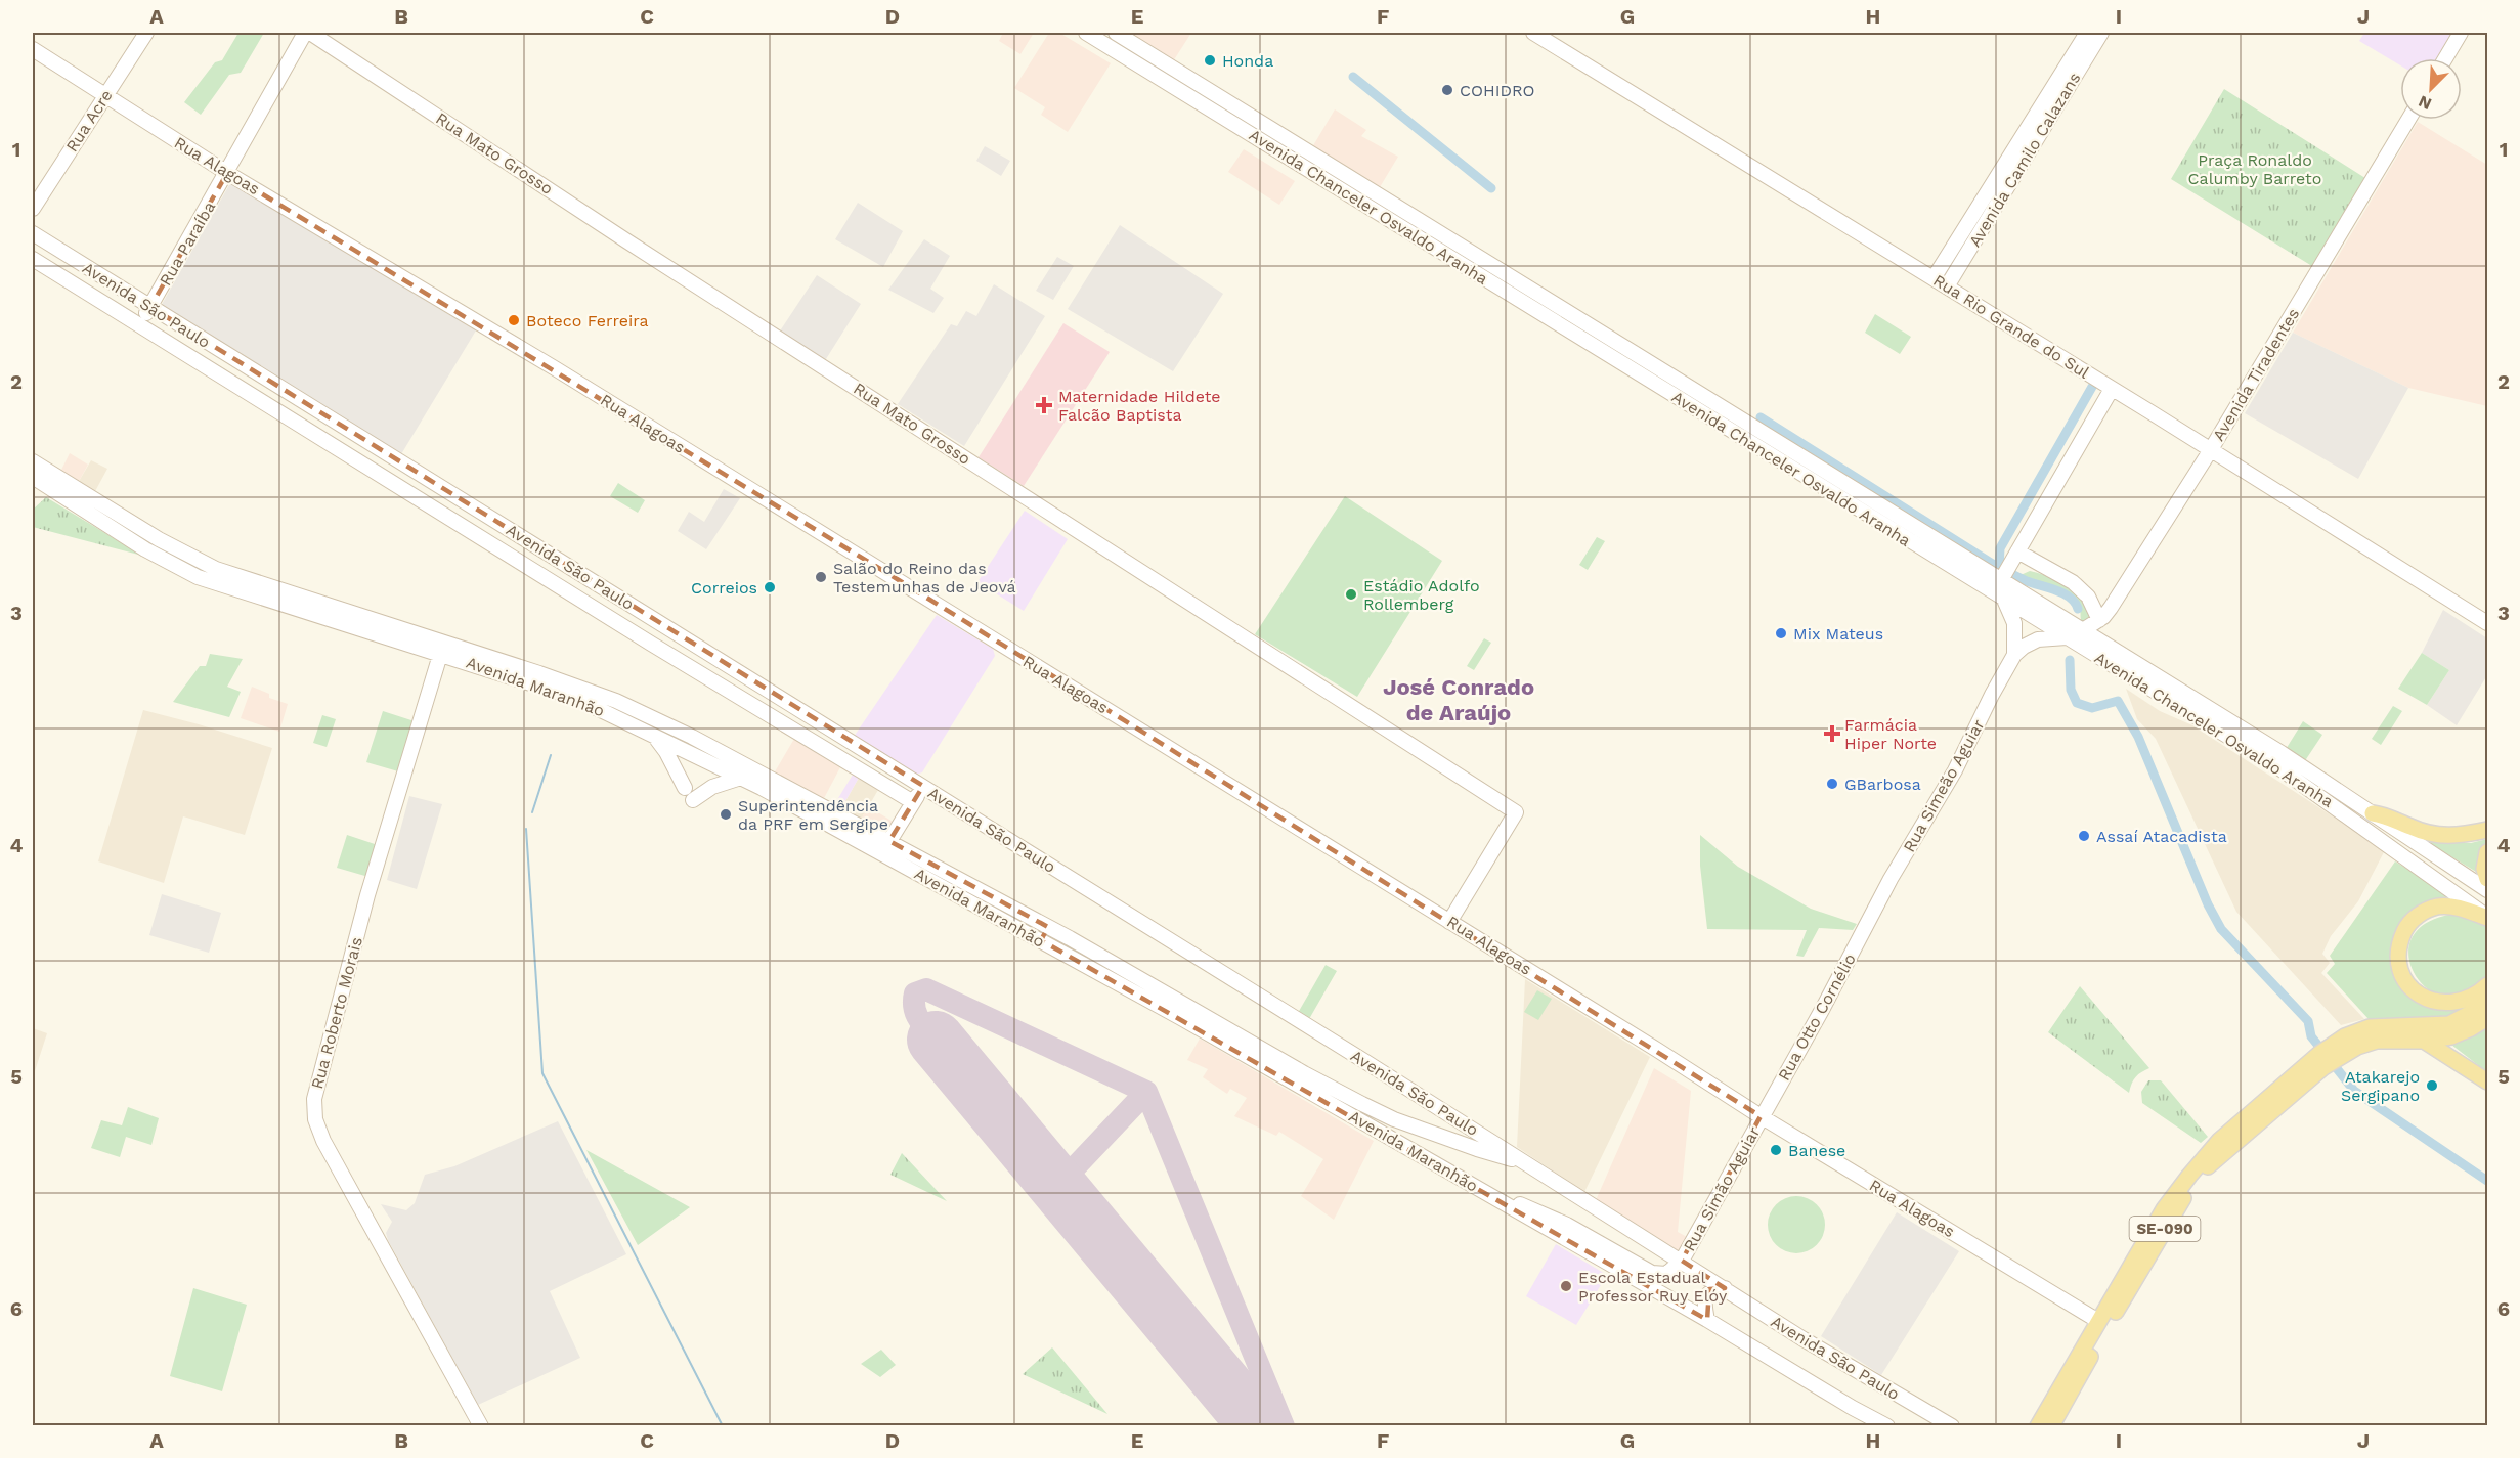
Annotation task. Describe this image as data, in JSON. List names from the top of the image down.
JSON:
{
  "streets": {
    "main road": [
      "Rua Acre",
      "Rua Mato Grosso",
      "Avenida Camilo Calazans",
      "Rua Alagoas",
      "Avenida Chanceler Osvaldo Aranha",
      "Rua Paraíba",
      "Avenida São Paulo",
      "Rua Rio Grande do Sul",
      "Avenida Tiradentes",
      "Avenida Maranhão",
      "Rua Simeão Aguiar",
      "Rua Roberto Morais",
      "Rua Otto Cornélio",
      "Rua Simão Aguiar",
      "SE-090"
    ]
  },
  "crossings": [
    ["Rua Acre", "Rua Alagoas"],
    ["Rua Mato Grosso", "Rua Alagoas"],
    ["Rua Mato Grosso", "Rua Paraíba"],
    ["Avenida Camilo Calazans", "Rua Rio Grande do Sul"],
    ["Rua Alagoas", "Rua Paraíba"],
    ["Rua Alagoas", "Rua Otto Cornélio"],
    ["Rua Alagoas", "Rua Simão Aguiar"],
    ["Rua Alagoas", "SE-090"],
    ["Avenida Chanceler Osvaldo Aranha", "Avenida Tiradentes"],
    ["Rua Paraíba", "Avenida São Paulo"],
    ["Avenida São Paulo", "Avenida Maranhão"],
    ["Avenida São Paulo", "Rua Simão Aguiar"],
    ["Rua Rio Grande do Sul", "Avenida Tiradentes"],
    ["Avenida Maranhão", "Rua Roberto Morais"],
    ["Rua Simeão Aguiar", "Rua Otto Cornélio"],
    ["Rua Otto Cornélio", "Rua Simão Aguiar"]
  ],
  "districts": ["José Conrado de Araújo"],
  "parks": ["Praça Ronaldo Calumby Barreto"],
  "places": {
    "other": [
      "Honda",
      "COHIDRO",
      "Boteco Ferreira",
      "Salão do Reino das Testemunhas de Jeová",
      "Correios",
      "Estádio Adolfo Rollemberg",
      "Mix Mateus",
      "GBarbosa",
      "Superintendência da PRF em Sergipe",
      "Assaí Atacadista",
      "Atakarejo Sergipano",
      "Banese",
      "Escola Estadual Professor Ruy Elóy"
    ],
    "health": ["Maternidade Hildete Falcão Baptista", "Farmácia Hiper Norte"]
  },
  "north": "bottom left",
  "grid": {
    "columns": [
      "A",
      "B",
      "C",
      "D",
      "E",
      "F",
      "G",
      "H",
      "I",
      "J"
    ],
    "rows": [
      "1",
      "2",
      "3",
      "4",
      "5",
      "6"
    ]
  }
}
